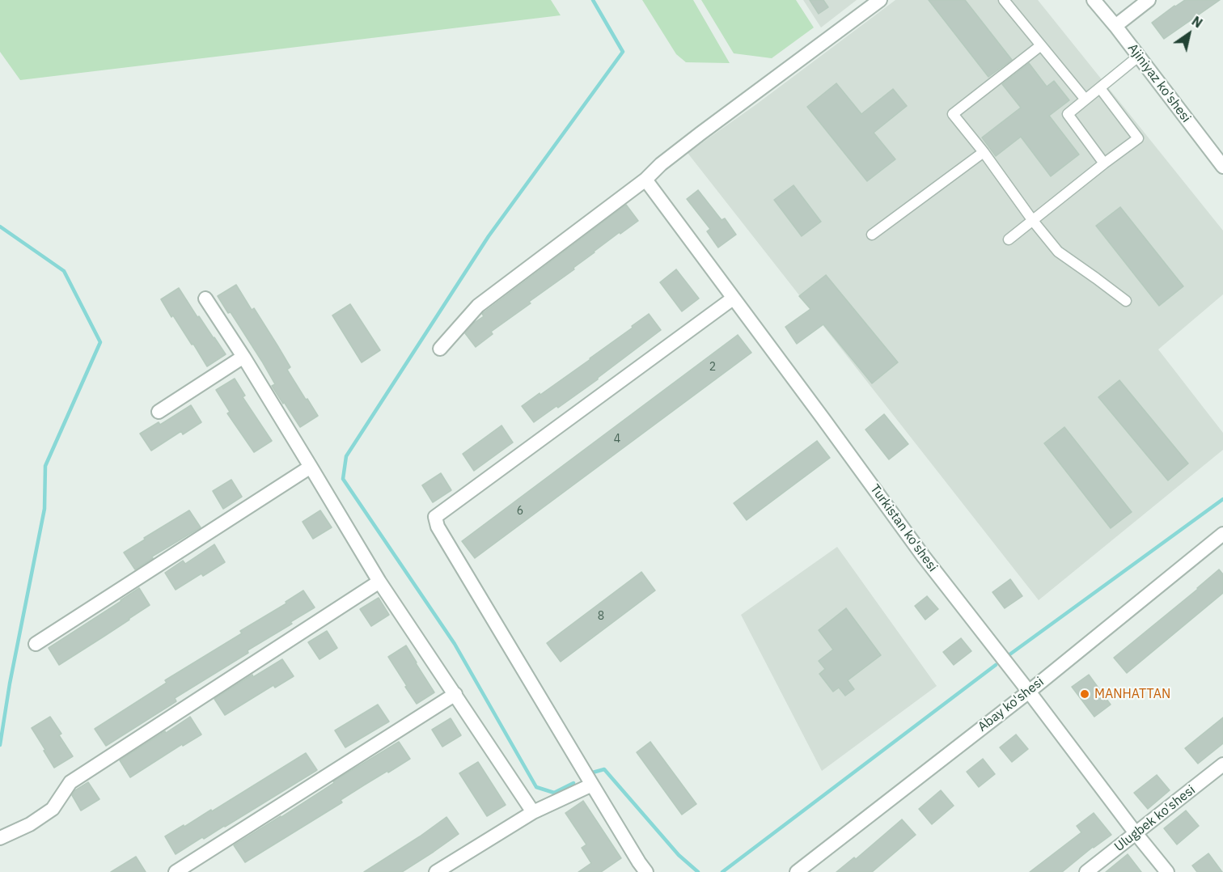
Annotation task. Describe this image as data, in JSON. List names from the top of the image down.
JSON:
{
  "streets": {
    "street": [
      "Ajiniyaz ko'shesi",
      "Turkistan ko'shesi",
      "Abay ko'shesi",
      "Ulugbek ko'shesi"
    ]
  },
  "crossings": [
    ["Turkistan ko'shesi", "Abay ko'shesi"],
    ["Turkistan ko'shesi", "Ulugbek ko'shesi"]
  ],
  "places": ["MANHATTAN"],
  "house_numbers": [
    "2",
    "4",
    "6",
    "8"
  ],
  "north": "top right"
}
